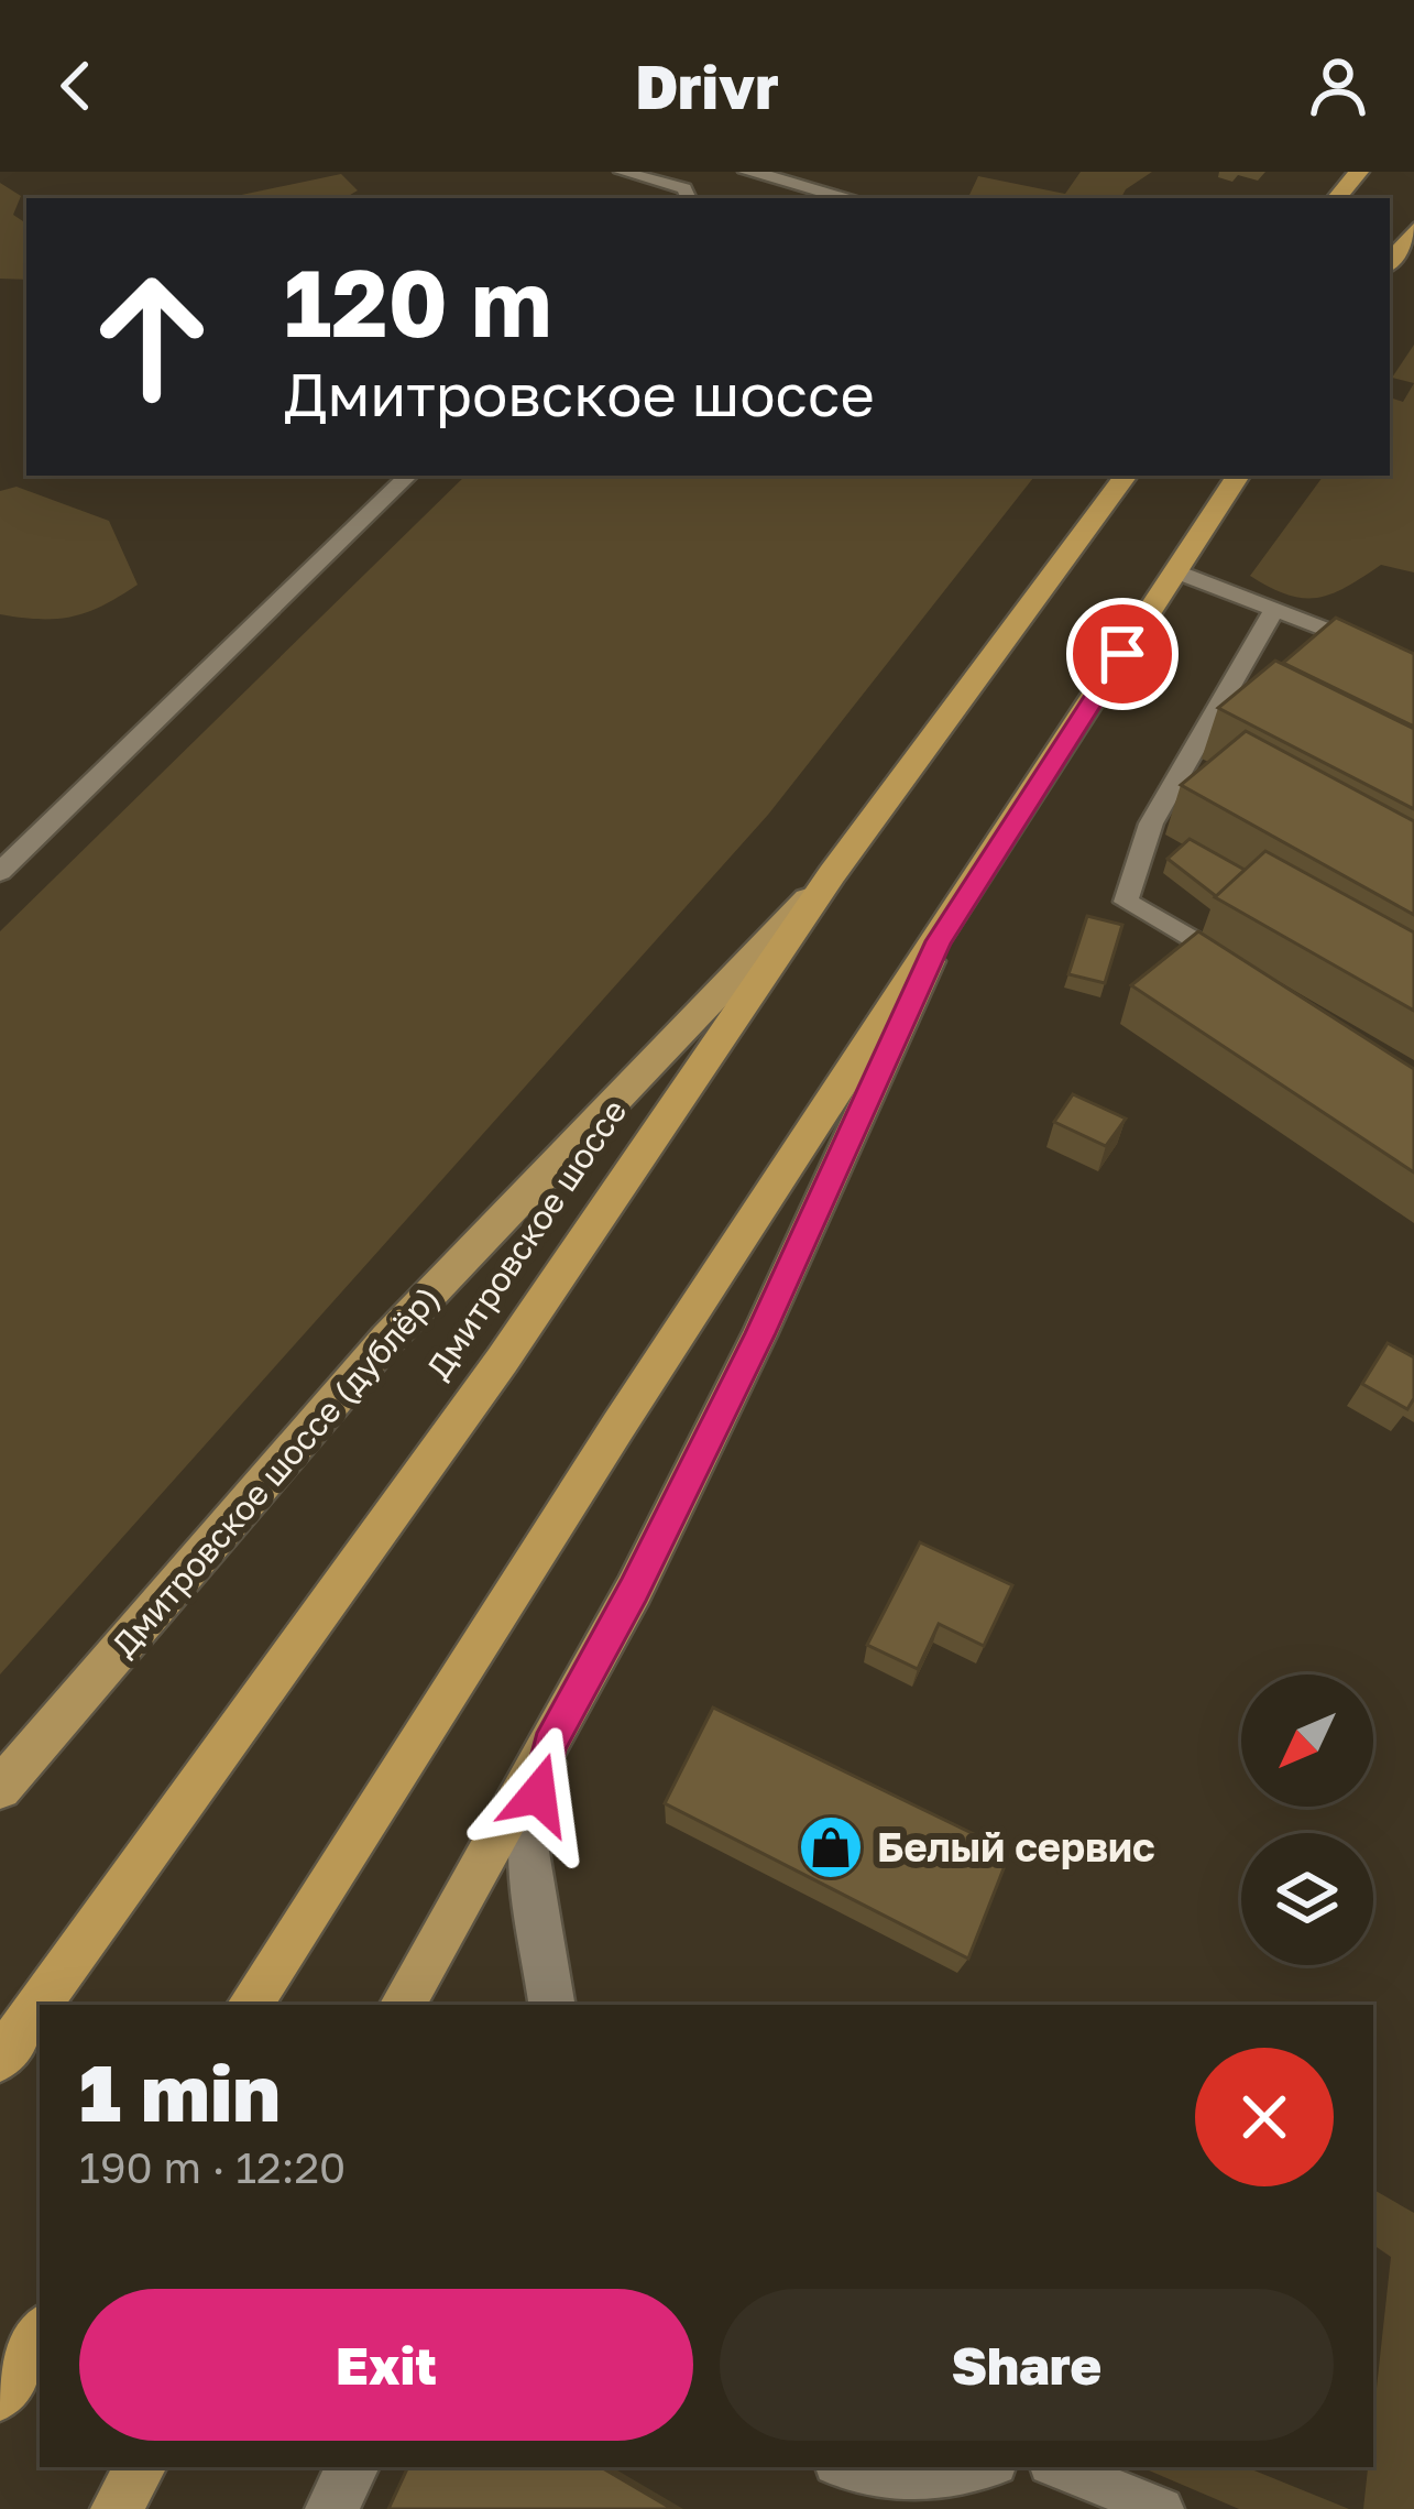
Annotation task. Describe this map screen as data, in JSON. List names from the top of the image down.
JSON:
{
  "streets": {
    "highway": ["Дмитровское шоссе"],
    "main road": ["Дмитровское шоссе (дублёр)"]
  },
  "crossings": [
    ["Дмитровское шоссе", "Дмитровское шоссе (дублёр)"]
  ],
  "places": {
    "shop": ["Белый сервис"]
  },
  "north": "bottom left",
  "page": {
    "header": "Drivr",
    "turn": ["120 m", "Дмитровское шоссе"],
    "heading": ["1 min", "190 m · 12:20"],
    "buttons": ["Exit", "Share"]
  }
}
